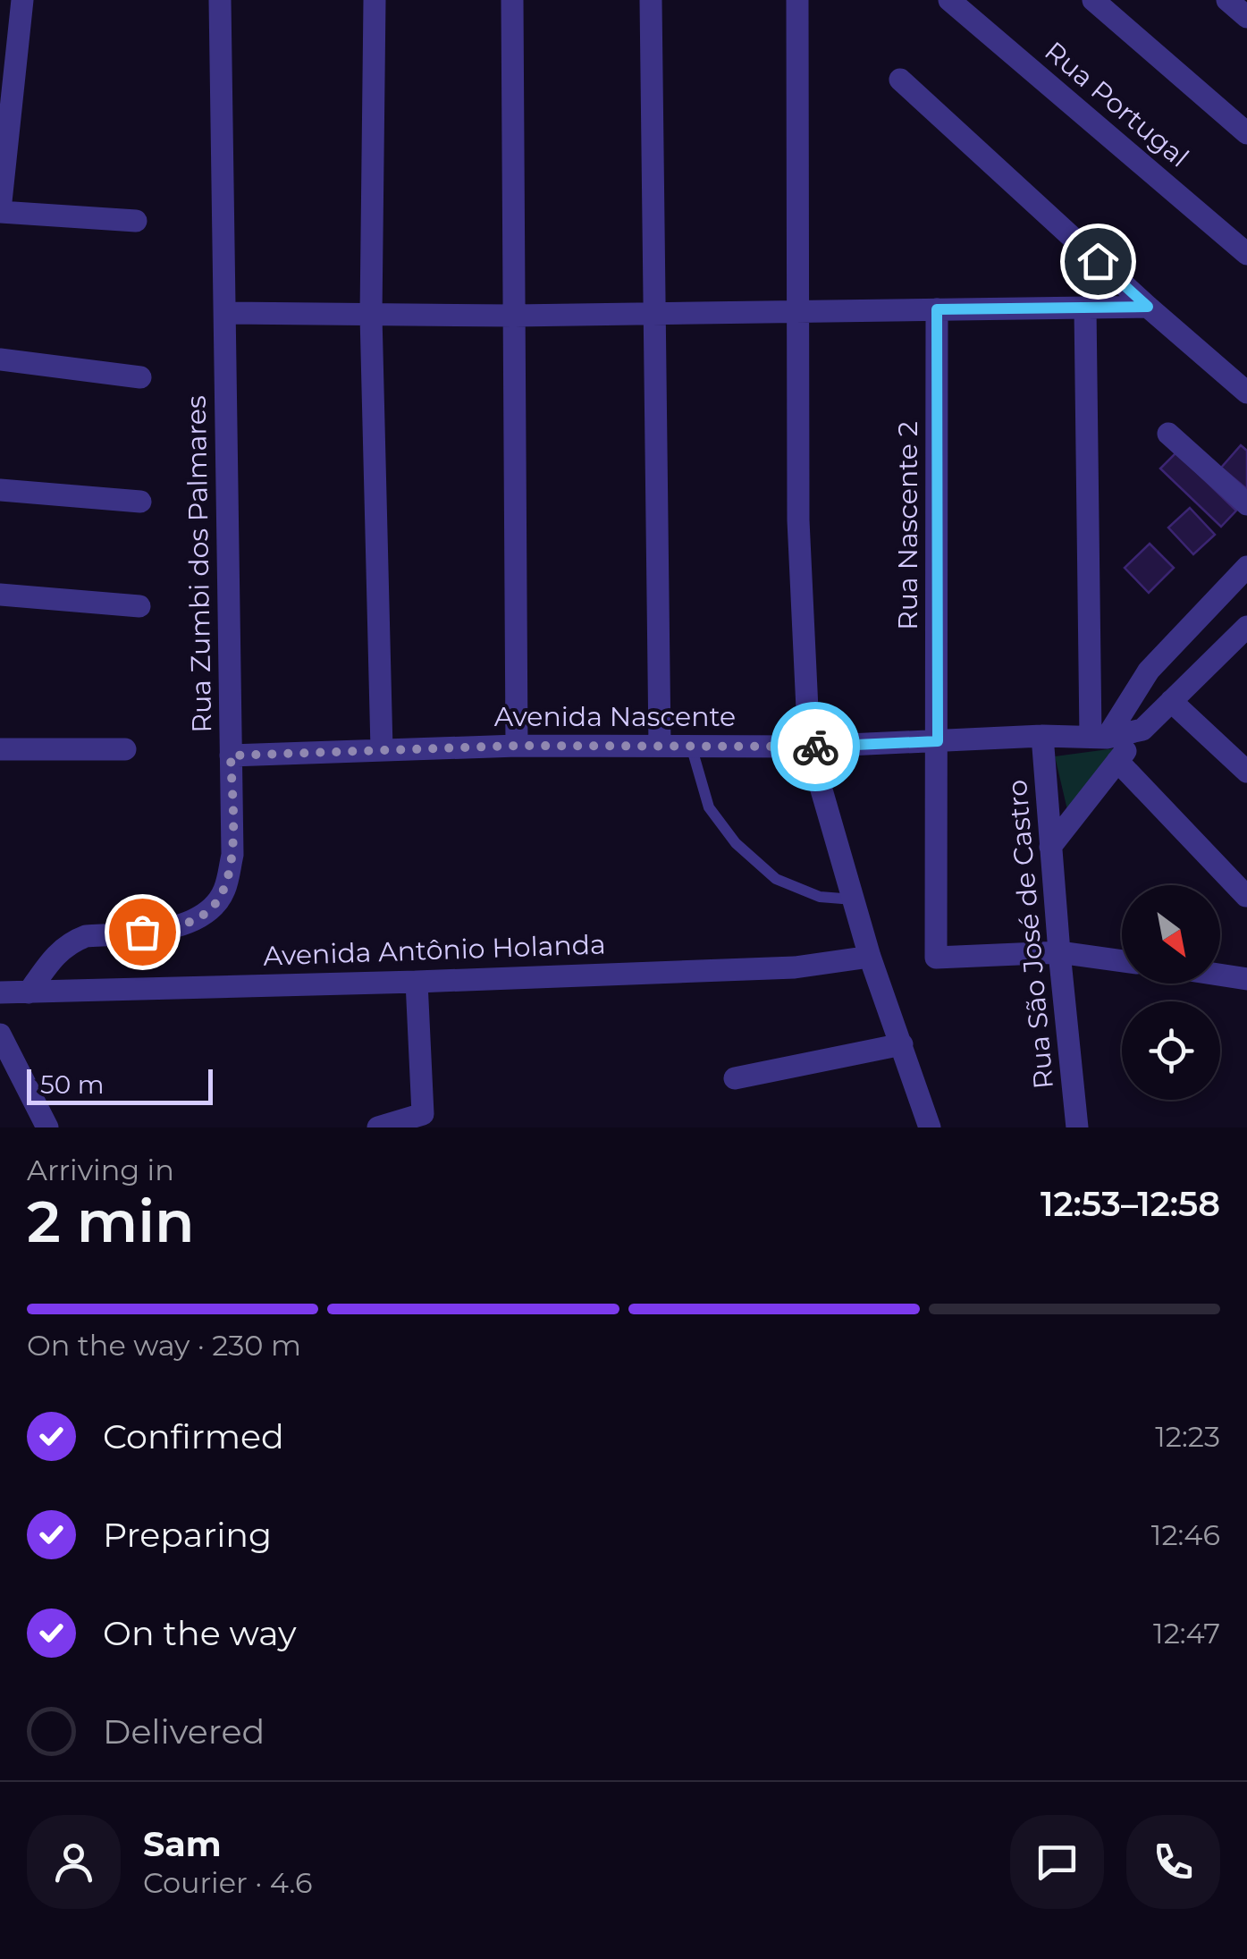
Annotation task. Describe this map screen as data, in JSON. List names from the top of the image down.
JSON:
{
  "streets": {
    "street": [
      "Rua Portugal",
      "Rua Nascente 2",
      "Rua Zumbi dos Palmares",
      "Avenida Nascente",
      "Rua São José de Castro",
      "Avenida Antônio Holanda"
    ]
  },
  "crossings": [
    ["Rua Nascente 2", "Avenida Nascente"],
    ["Rua Nascente 2", "Rua São José de Castro"],
    ["Rua Zumbi dos Palmares", "Avenida Nascente"],
    ["Rua Zumbi dos Palmares", "Avenida Antônio Holanda"],
    ["Avenida Nascente", "Rua São José de Castro"]
  ],
  "scale_bar": "50 m",
  "north": "bottom right",
  "page": {
    "scale": "50 m",
    "heading": ["2 min", "Arriving in", "12:53–12:58"],
    "panel": ["Sam", "Courier · 4.6"],
    "bar": "On the way · 230 m",
    "list": [
      ["Confirmed", "12:23"],
      ["Preparing", "12:46"],
      ["On the way", "12:47"],
      "Delivered"
    ]
  }
}
